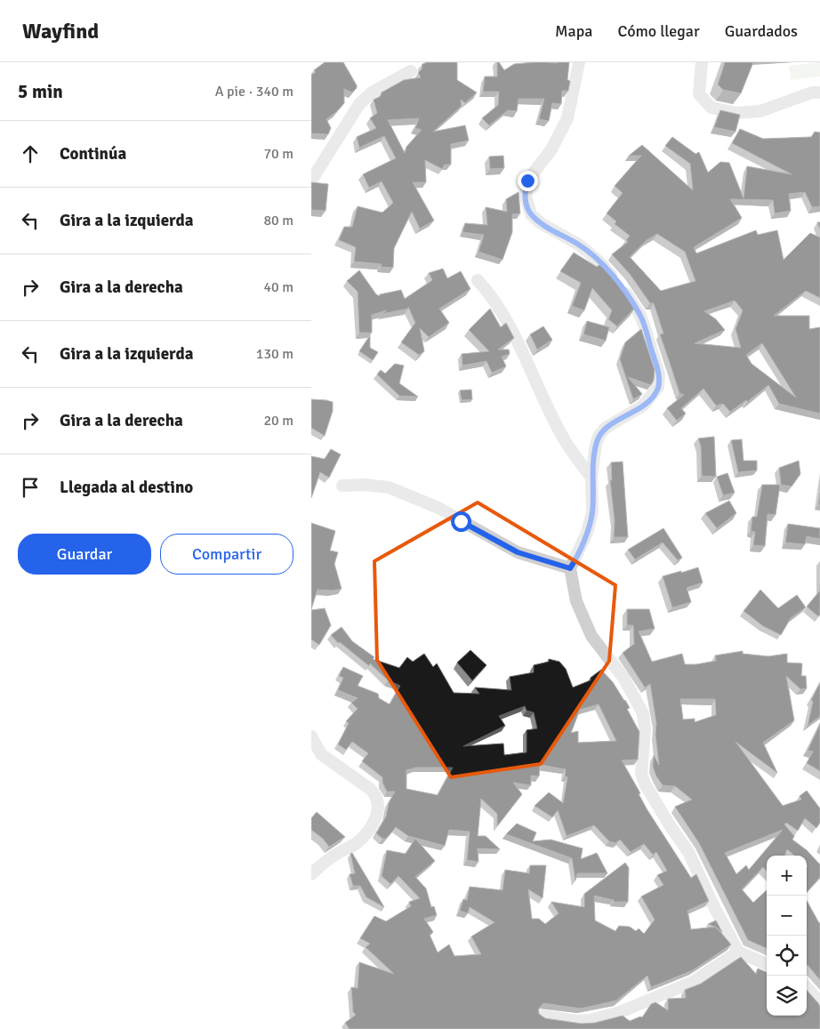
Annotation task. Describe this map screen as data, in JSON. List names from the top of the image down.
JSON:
{
  "page": {
    "header": "Wayfind",
    "nav": ["Mapa", "Cómo llegar", "Guardados"],
    "heading": ["5 min", "A pie · 340 m"],
    "list": [
      ["Continúa", "70 m"],
      ["Gira a la izquierda", "80 m"],
      ["Gira a la derecha", "40 m"],
      ["Gira a la izquierda", "130 m"],
      ["Gira a la derecha", "20 m"],
      "Llegada al destino"
    ],
    "buttons": ["Guardar", "Compartir"],
    "map_buttons": ["+", "−"]
  }
}
